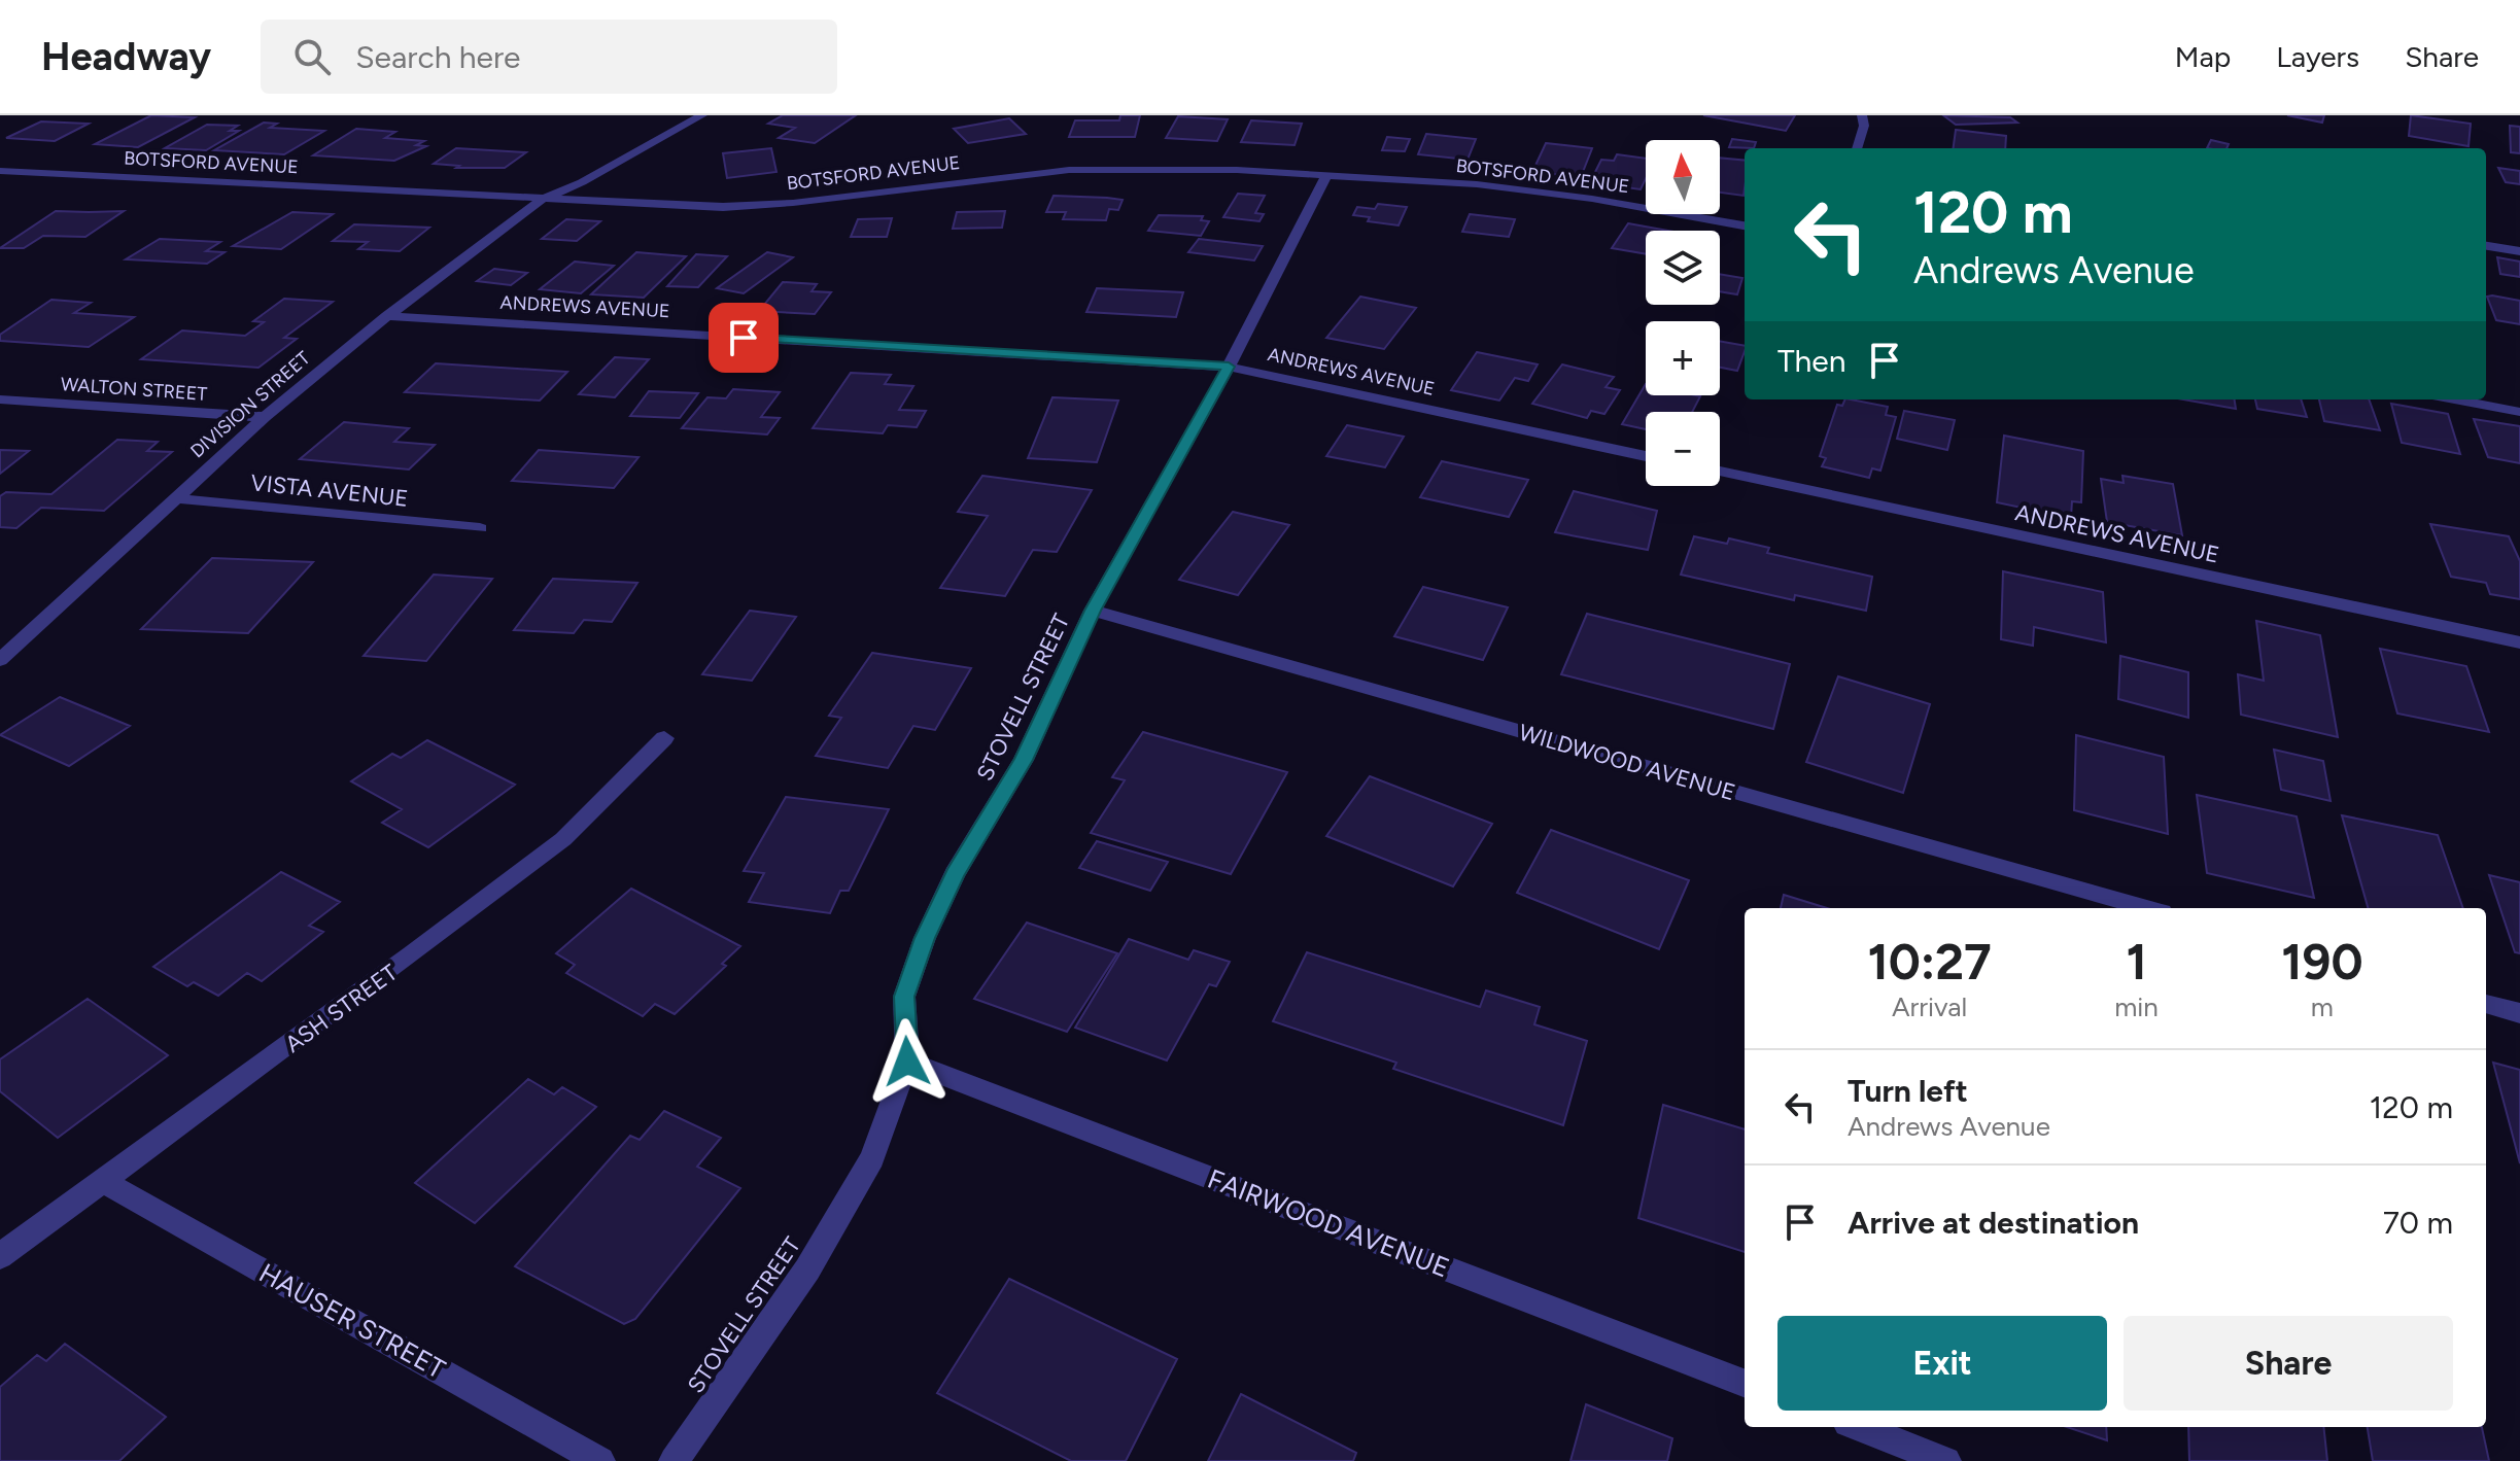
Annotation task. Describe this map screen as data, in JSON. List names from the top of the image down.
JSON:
{
  "streets": {
    "street": [
      "BOTSFORD AVENUE",
      "ANDREWS AVENUE",
      "WALTON STREET",
      "DIVISION STREET",
      "VISTA AVENUE",
      "STOVELL STREET",
      "WILDWOOD AVENUE",
      "ASH STREET",
      "FAIRWOOD AVENUE",
      "HAUSER STREET"
    ]
  },
  "crossings": [
    ["BOTSFORD AVENUE", "DIVISION STREET"],
    ["BOTSFORD AVENUE", "STOVELL STREET"],
    ["ANDREWS AVENUE", "DIVISION STREET"],
    ["ANDREWS AVENUE", "STOVELL STREET"],
    ["WALTON STREET", "DIVISION STREET"],
    ["DIVISION STREET", "VISTA AVENUE"],
    ["STOVELL STREET", "WILDWOOD AVENUE"],
    ["STOVELL STREET", "FAIRWOOD AVENUE"],
    ["ASH STREET", "HAUSER STREET"]
  ],
  "north": "top",
  "page": {
    "header": "Headway",
    "search": "Search here",
    "nav": ["Map", "Layers", "Share"],
    "map_buttons": ["+", "−"],
    "turn": ["120 m", "Andrews Avenue"],
    "then": "Then",
    "eta": [
      "10:27",
      "Arrival",
      "1",
      "min",
      "190",
      "m"
    ],
    "list": [
      {
        "name": "Turn left",
        "note": "Andrews Avenue",
        "value": "120 m"
      },
      {
        "name": "Arrive at destination",
        "value": "70 m"
      }
    ],
    "buttons": ["Exit", "Share"]
  }
}
